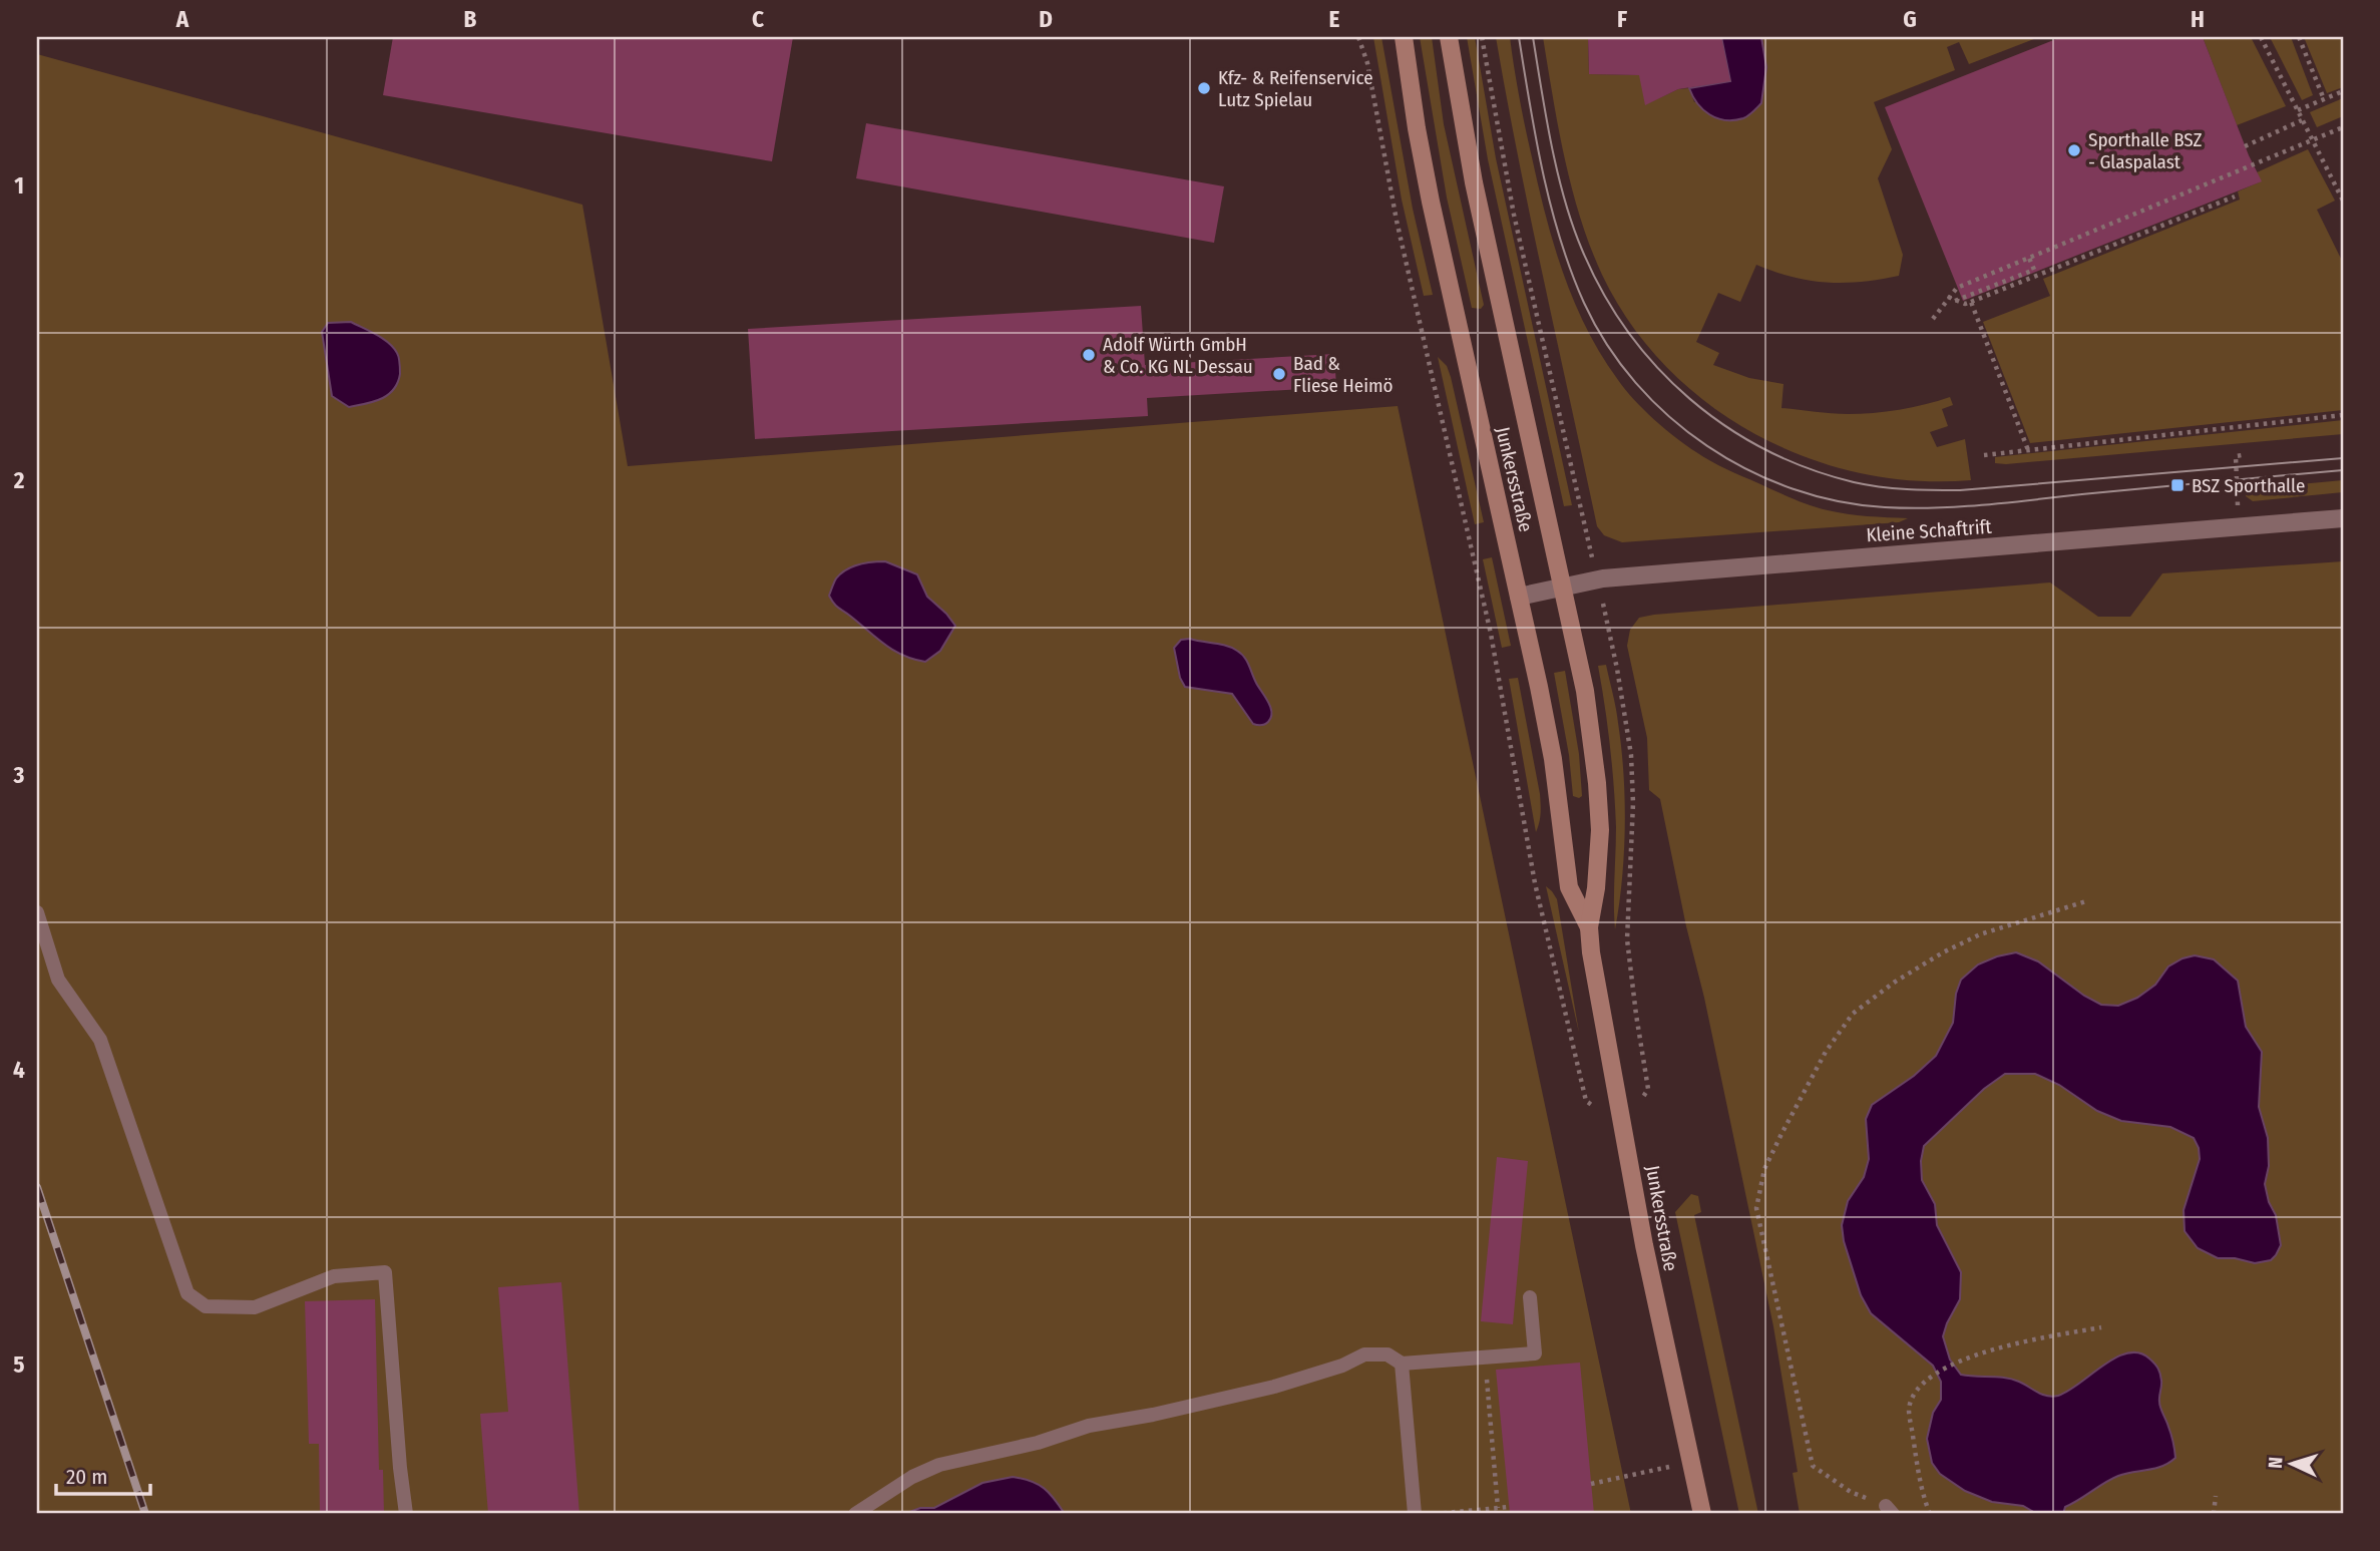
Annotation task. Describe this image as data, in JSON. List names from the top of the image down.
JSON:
{
  "streets": {
    "main road": ["Junkersstraße"],
    "street": ["Kleine Schaftrift"]
  },
  "crossings": [
    ["Junkersstraße", "Kleine Schaftrift"]
  ],
  "places": {
    "other": [
      "Kfz- & Reifenservice Lutz Spielau",
      "Sporthalle BSZ - Glaspalast",
      "Adolf Würth GmbH & Co. KG NL Dessau",
      "Bad & Fliese Heimö"
    ],
    "transit": ["BSZ Sporthalle"]
  },
  "scale_bar": "20 m",
  "north": "left",
  "grid": {
    "columns": [
      "A",
      "B",
      "C",
      "D",
      "E",
      "F",
      "G",
      "H"
    ],
    "rows": [
      "1",
      "2",
      "3",
      "4",
      "5"
    ]
  }
}
